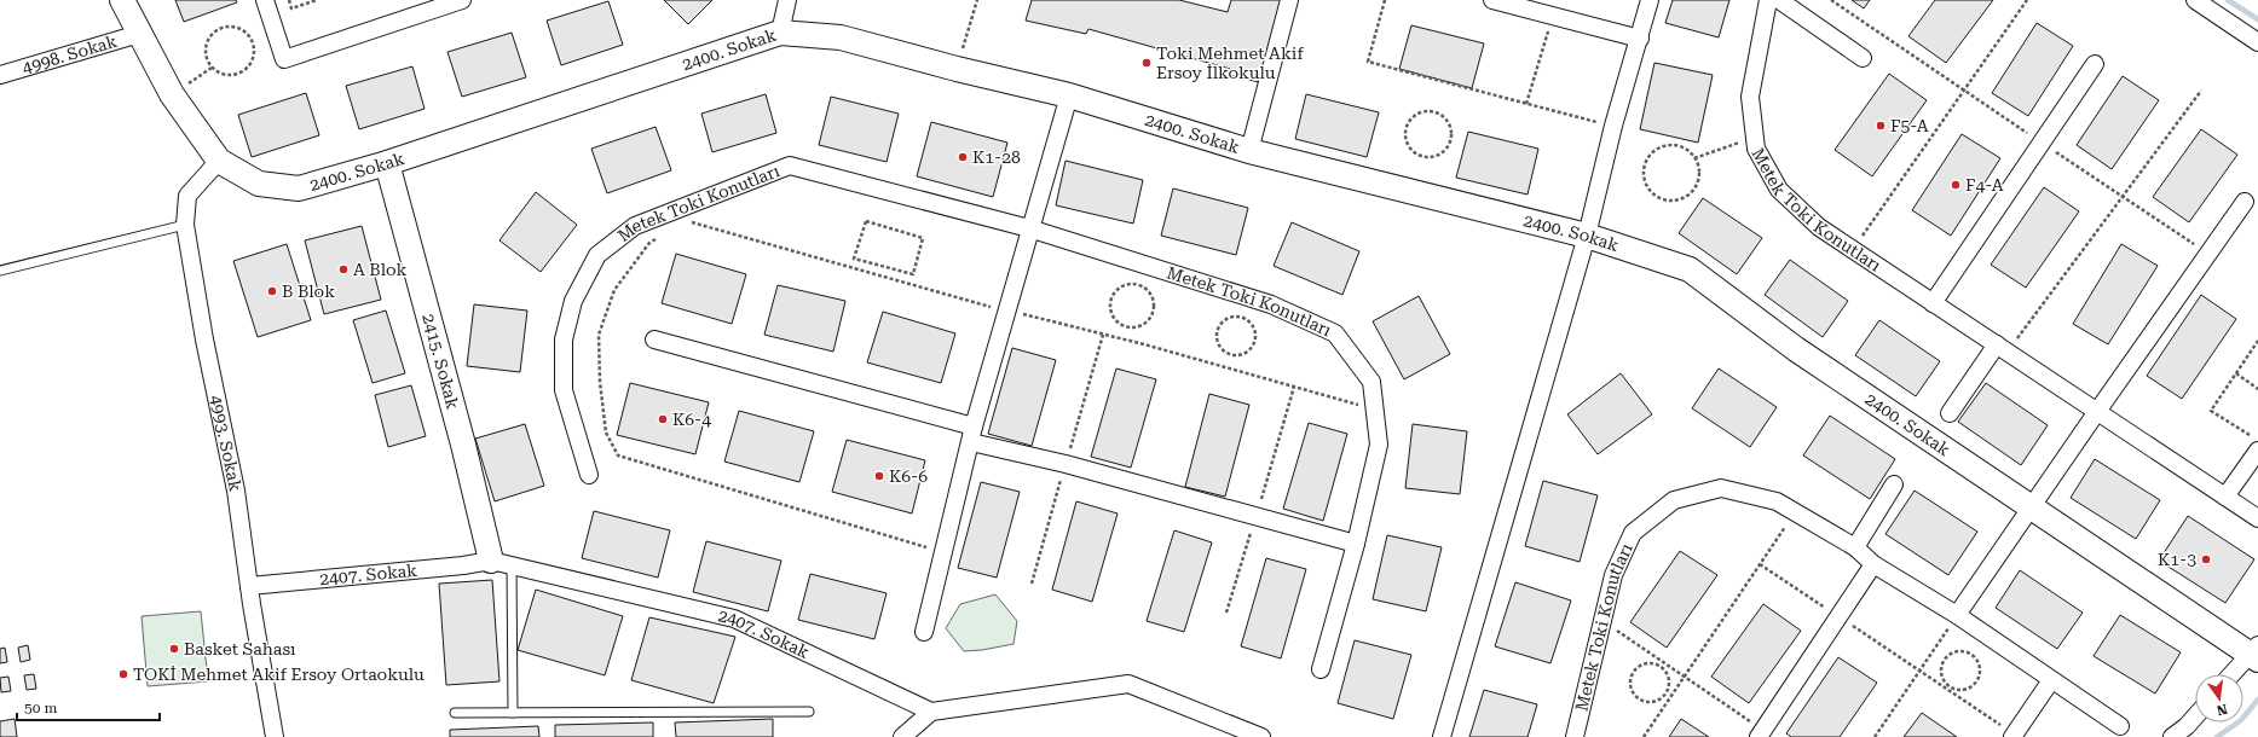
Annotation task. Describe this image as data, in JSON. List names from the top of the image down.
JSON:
{
  "streets": {
    "main road": ["2400. Sokak", "2415. Sokak"],
    "street": [
      "4998. Sokak",
      "Metek Toki Konutları",
      "4993. Sokak",
      "2407. Sokak"
    ]
  },
  "crossings": [
    ["2400. Sokak", "4998. Sokak"],
    ["2400. Sokak", "2415. Sokak"],
    ["2400. Sokak", "4993. Sokak"],
    ["2415. Sokak", "2407. Sokak"],
    ["4993. Sokak", "2407. Sokak"]
  ],
  "places": [
    "Toki Mehmet Akif Ersoy İlkokulu",
    "F5-A",
    "K1-28",
    "F4-A",
    "A Blok",
    "B Blok",
    "K6-4",
    "K6-6",
    "K1-3",
    "Basket Sahası",
    "TOKİ Mehmet Akif Ersoy Ortaokulu"
  ],
  "scale_bar": "50 m",
  "north": "bottom"
}
